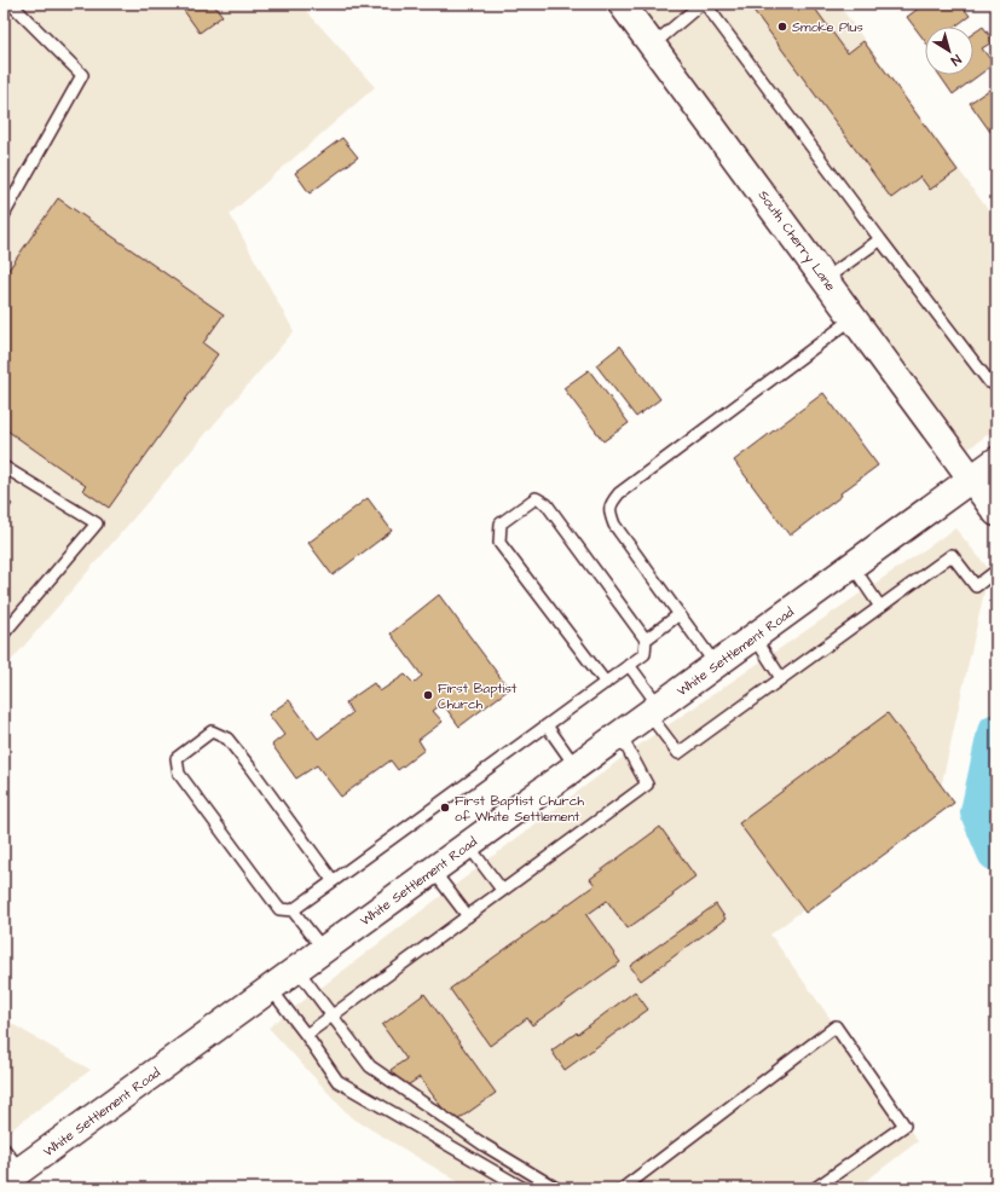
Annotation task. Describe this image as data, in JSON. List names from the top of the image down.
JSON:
{
  "streets": {
    "main road": ["South Cherry Lane", "White Settlement Road"]
  },
  "crossings": [
    ["South Cherry Lane", "White Settlement Road"]
  ],
  "places": ["Smoke Plus", "First Baptist Church", "First Baptist Church of White Settlement"],
  "north": "bottom right"
}
